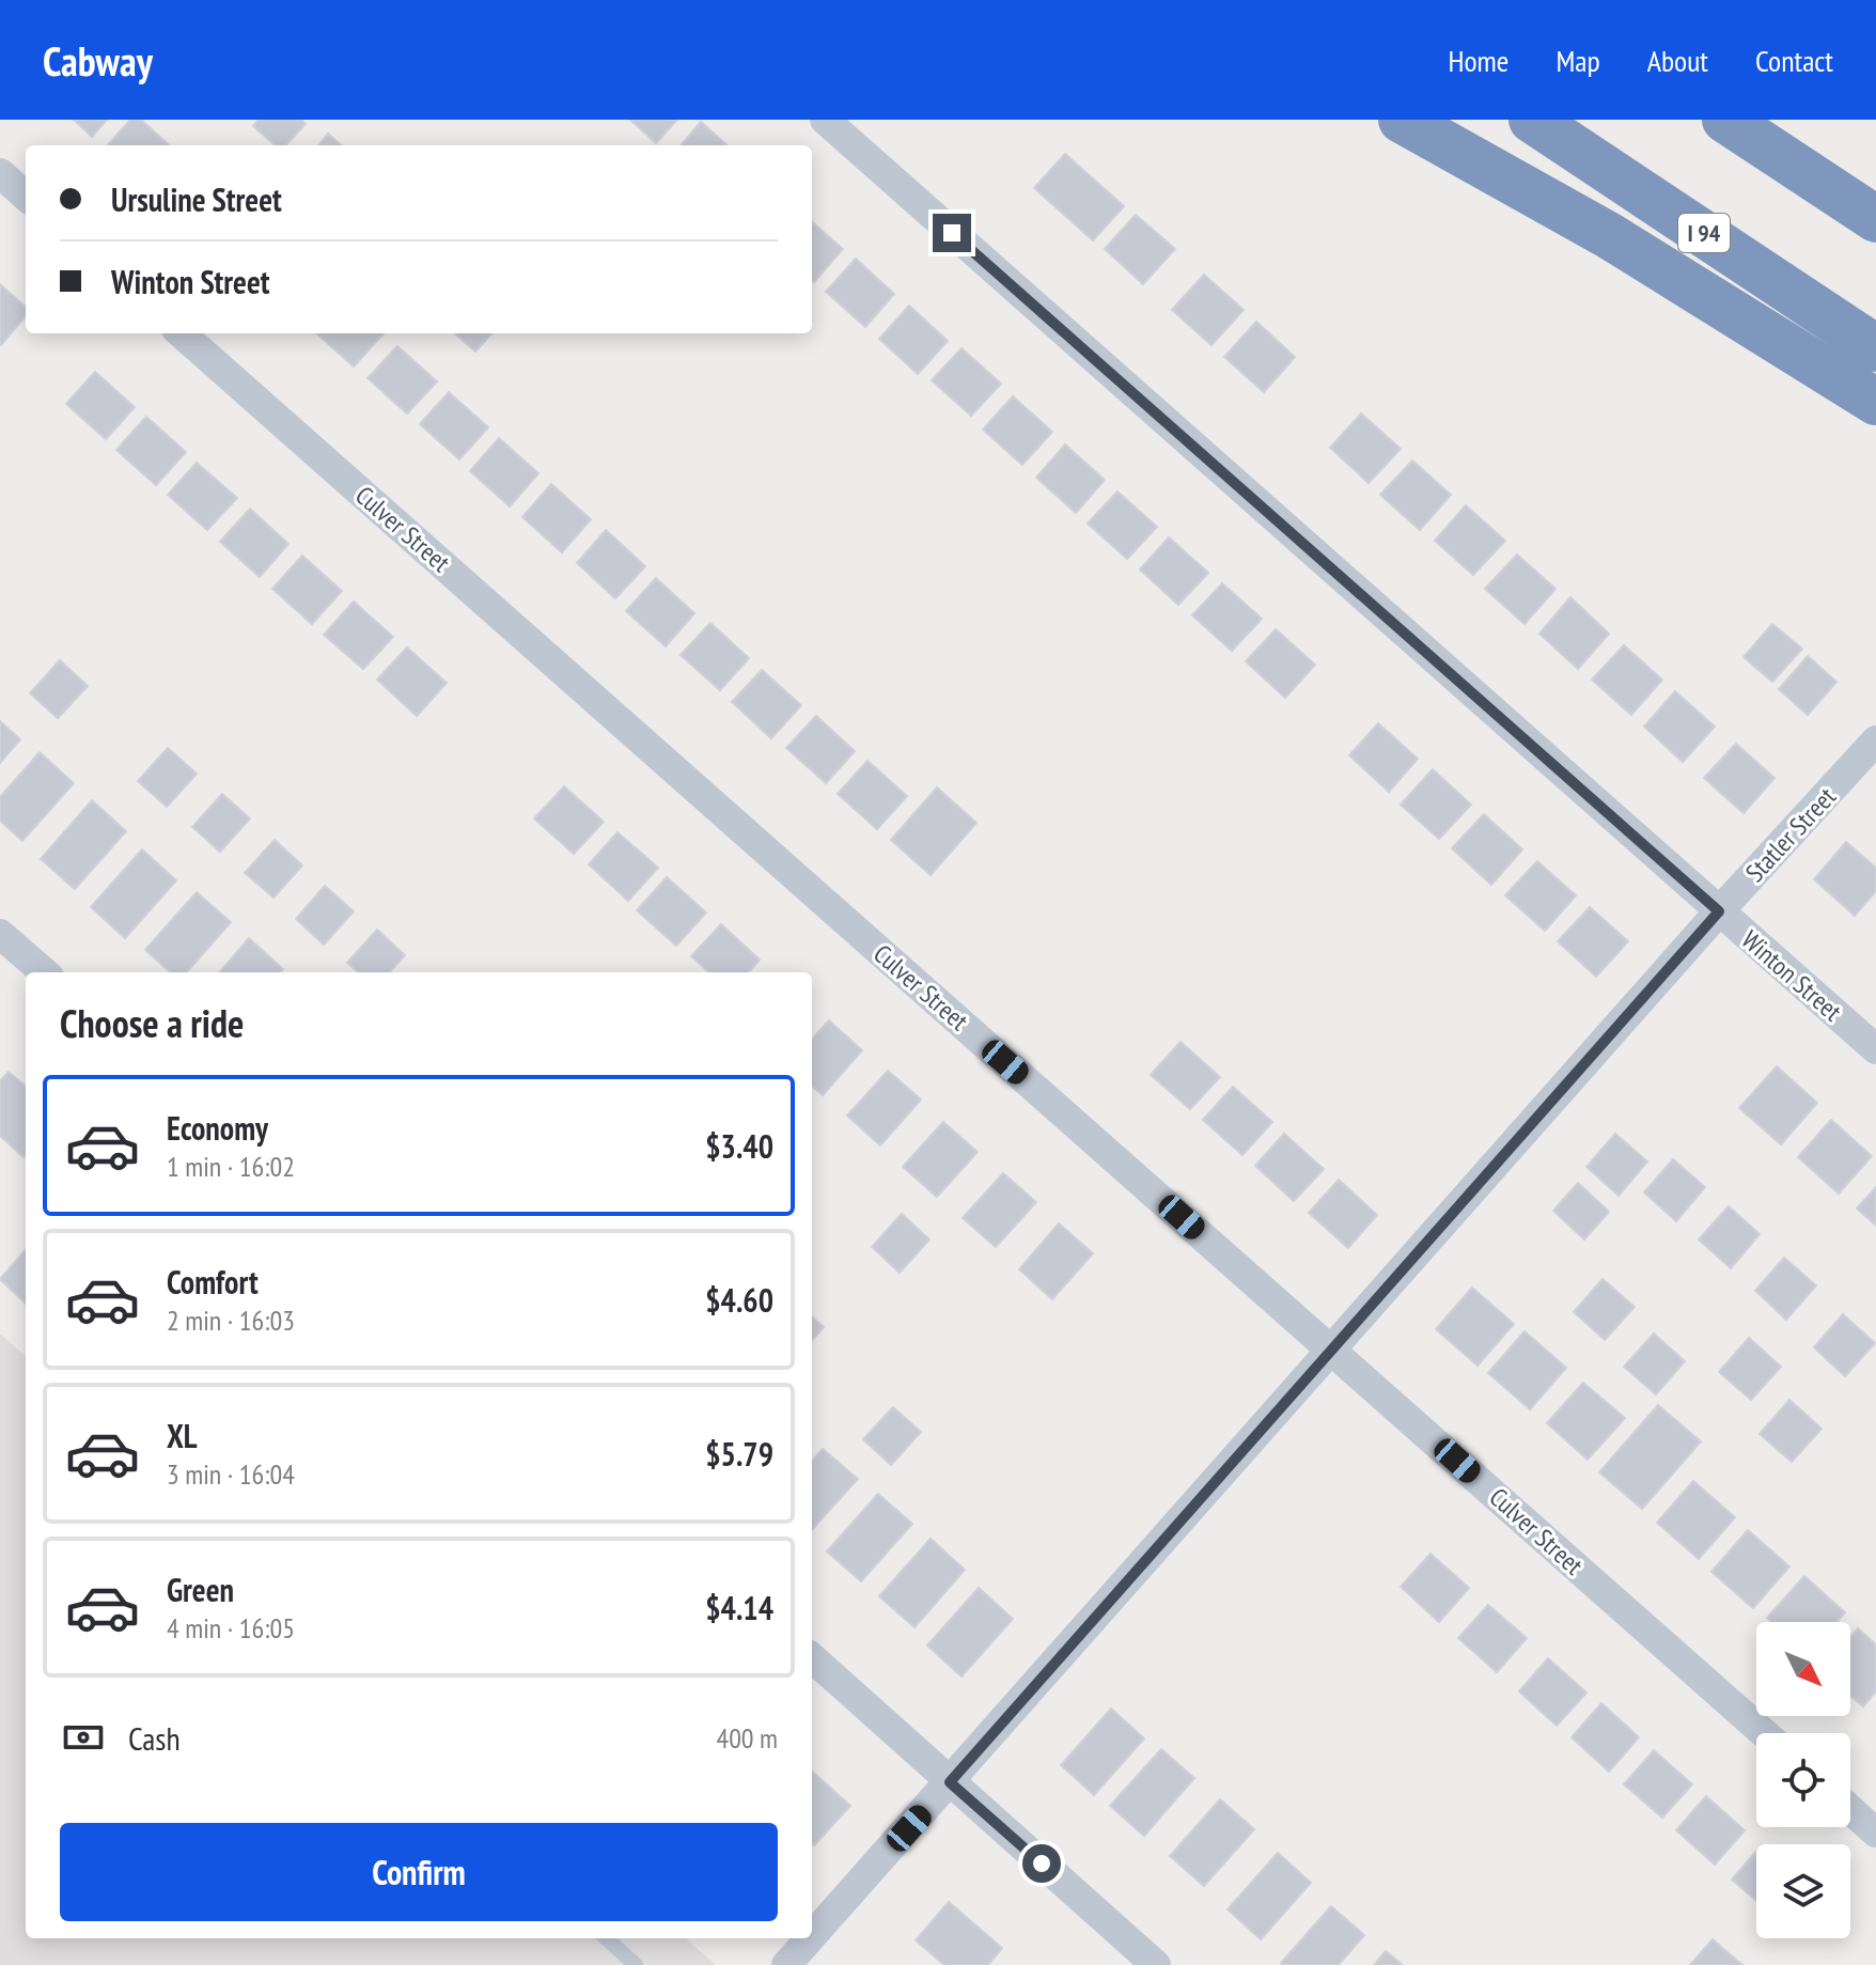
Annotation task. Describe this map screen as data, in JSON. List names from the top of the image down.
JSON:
{
  "streets": {
    "highway": ["I 94"],
    "street": ["Culver Street", "Statler Street", "Winton Street"]
  },
  "crossings": [
    ["Culver Street", "Statler Street"],
    ["Statler Street", "Winton Street"]
  ],
  "north": "bottom right",
  "page": {
    "header": "Cabway",
    "nav": [
      "Home",
      "Map",
      "About",
      "Contact"
    ],
    "banner": ["Ursuline Street", "Winton Street"],
    "heading": "Choose a ride",
    "list": [
      {
        "name": "Economy",
        "note": "1 min · 16:02",
        "value": "$3.40"
      },
      {
        "name": "Comfort",
        "note": "2 min · 16:03",
        "value": "$4.60"
      },
      {
        "name": "XL",
        "note": "3 min · 16:04",
        "value": "$5.79"
      },
      {
        "name": "Green",
        "note": "4 min · 16:05",
        "value": "$4.14"
      }
    ],
    "pay": ["Cash", "400 m"],
    "buttons": "Confirm"
  }
}
